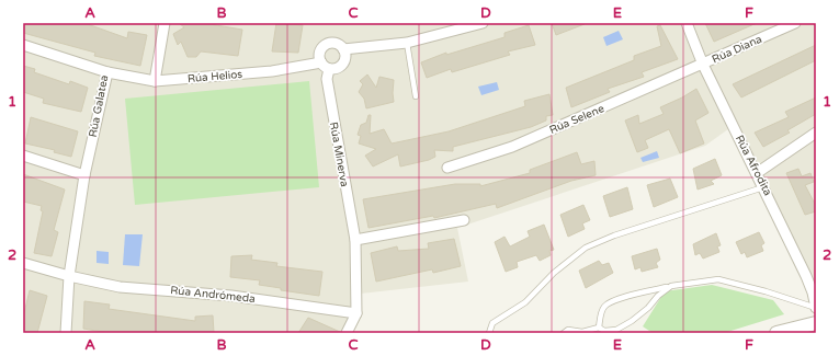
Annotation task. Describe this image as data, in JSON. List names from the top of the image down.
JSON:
{
  "streets": {
    "street": [
      "Rúa Diana",
      "Rúa Helios",
      "Rúa Galatea",
      "Rúa Selene",
      "Rúa Minerva",
      "Rúa Afrodita",
      "Rúa Andrómeda"
    ]
  },
  "crossings": [
    ["Rúa Diana", "Rúa Selene"],
    ["Rúa Diana", "Rúa Afrodita"],
    ["Rúa Helios", "Rúa Galatea"],
    ["Rúa Helios", "Rúa Minerva"],
    ["Rúa Galatea", "Rúa Andrómeda"],
    ["Rúa Selene", "Rúa Afrodita"],
    ["Rúa Minerva", "Rúa Andrómeda"]
  ],
  "grid": {
    "columns": [
      "A",
      "B",
      "C",
      "D",
      "E",
      "F"
    ],
    "rows": ["1", "2"]
  }
}
